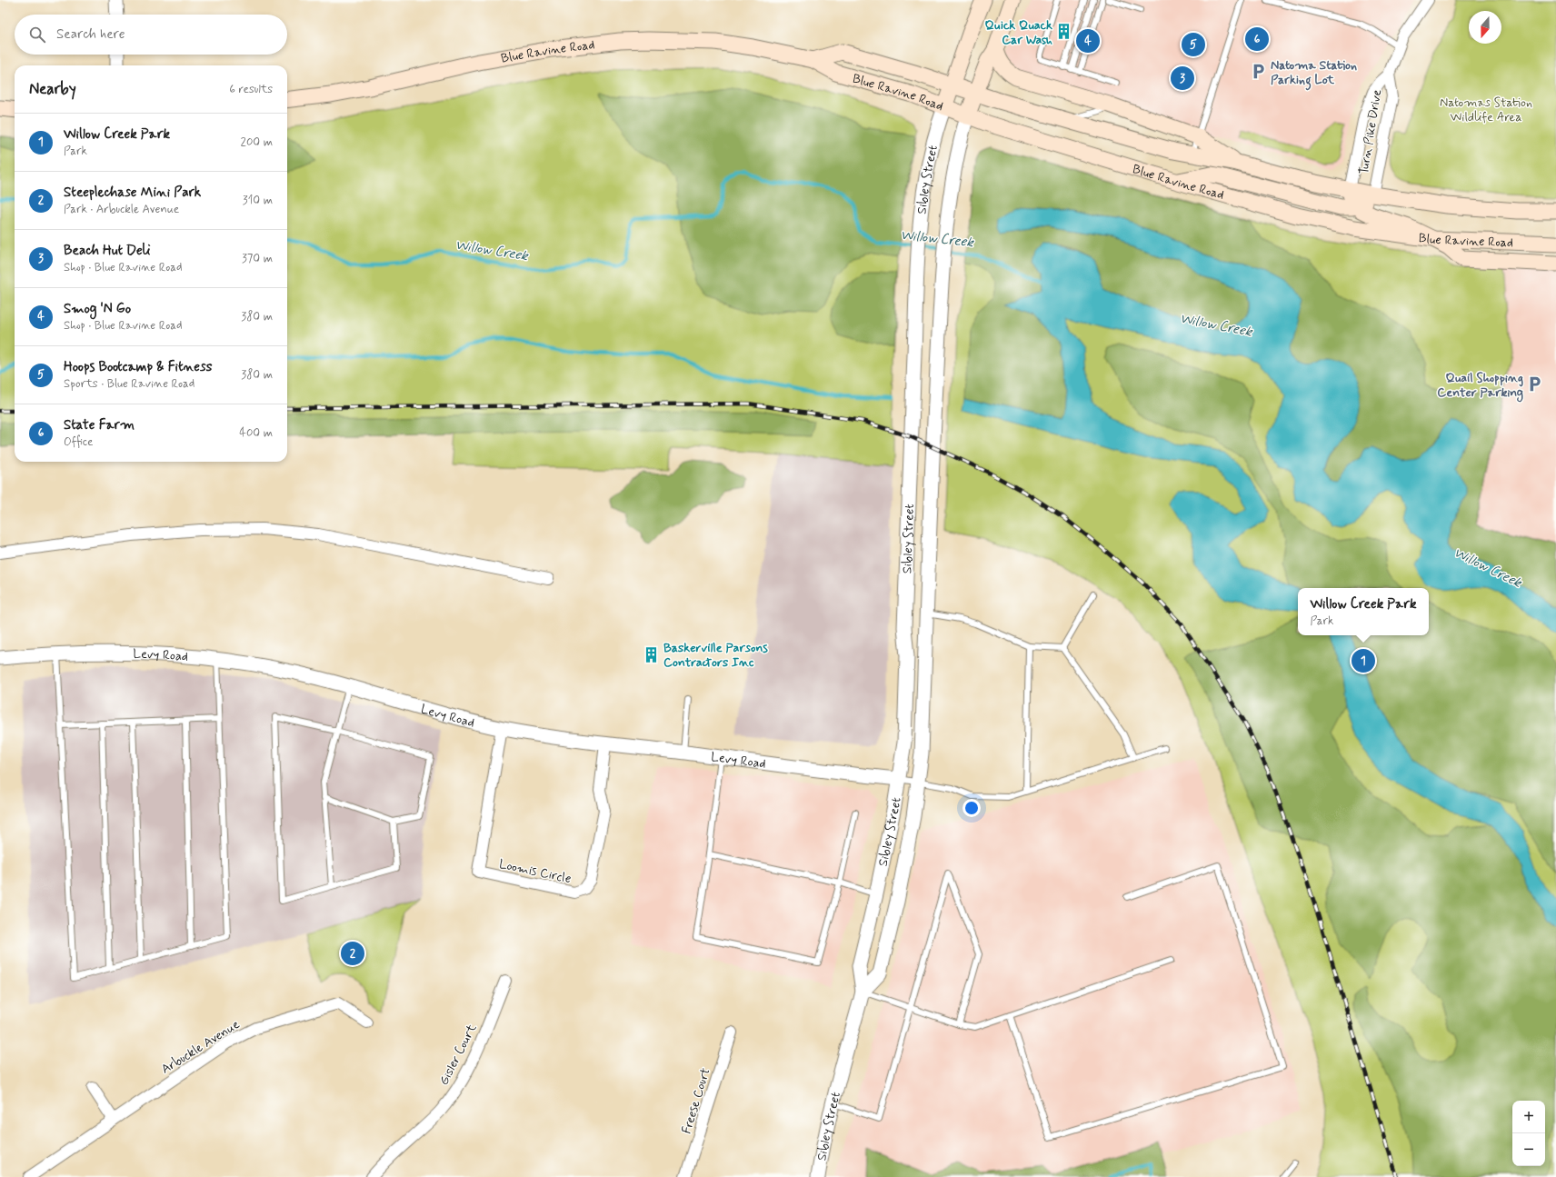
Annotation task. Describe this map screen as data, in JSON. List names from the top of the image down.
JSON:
{
  "streets": {
    "main road": ["Blue Ravine Road", "Sibley Street"],
    "street": [
      "Turn Pike Drive",
      "Levy Road",
      "Loomis Circle",
      "Arbuckle Avenue",
      "Gisler Court",
      "Freese Court"
    ]
  },
  "crossings": [
    ["Blue Ravine Road", "Turn Pike Drive"],
    ["Blue Ravine Road", "Sibley Street"],
    ["Sibley Street", "Levy Road"],
    ["Levy Road", "Loomis Circle"]
  ],
  "water": ["Willow Creek"],
  "parks": ["Natomas Station Wildlife Area"],
  "places": {
    "building": ["Quick Quack Car Wash", "Baskerville Parsons Contractors Inc"],
    "parking": ["Natoma Station Parking Lot", "Quail Shopping Center Parking"]
  },
  "north": "bottom",
  "page": {
    "search": "Search here",
    "pins": [
      "6",
      "4",
      "5",
      "3",
      "1",
      "2"
    ],
    "heading": ["Nearby", "6 results"],
    "list": [
      {
        "mark": "1",
        "name": "Willow Creek Park",
        "note": "Park",
        "value": "200 m"
      },
      {
        "mark": "2",
        "name": "Steeplechase Mini Park",
        "note": "Park · Arbuckle Avenue",
        "value": "310 m"
      },
      {
        "mark": "3",
        "name": "Beach Hut Deli",
        "note": "Shop · Blue Ravine Road",
        "value": "370 m"
      },
      {
        "mark": "4",
        "name": "Smog 'N Go",
        "note": "Shop · Blue Ravine Road",
        "value": "380 m"
      },
      {
        "mark": "5",
        "name": "Hoops Bootcamp & Fitness",
        "note": "Sports · Blue Ravine Road",
        "value": "380 m"
      },
      {
        "mark": "6",
        "name": "State Farm",
        "note": "Office",
        "value": "400 m"
      }
    ],
    "popup": ["Willow Creek Park", "Park"],
    "map_buttons": ["+", "−"]
  }
}
